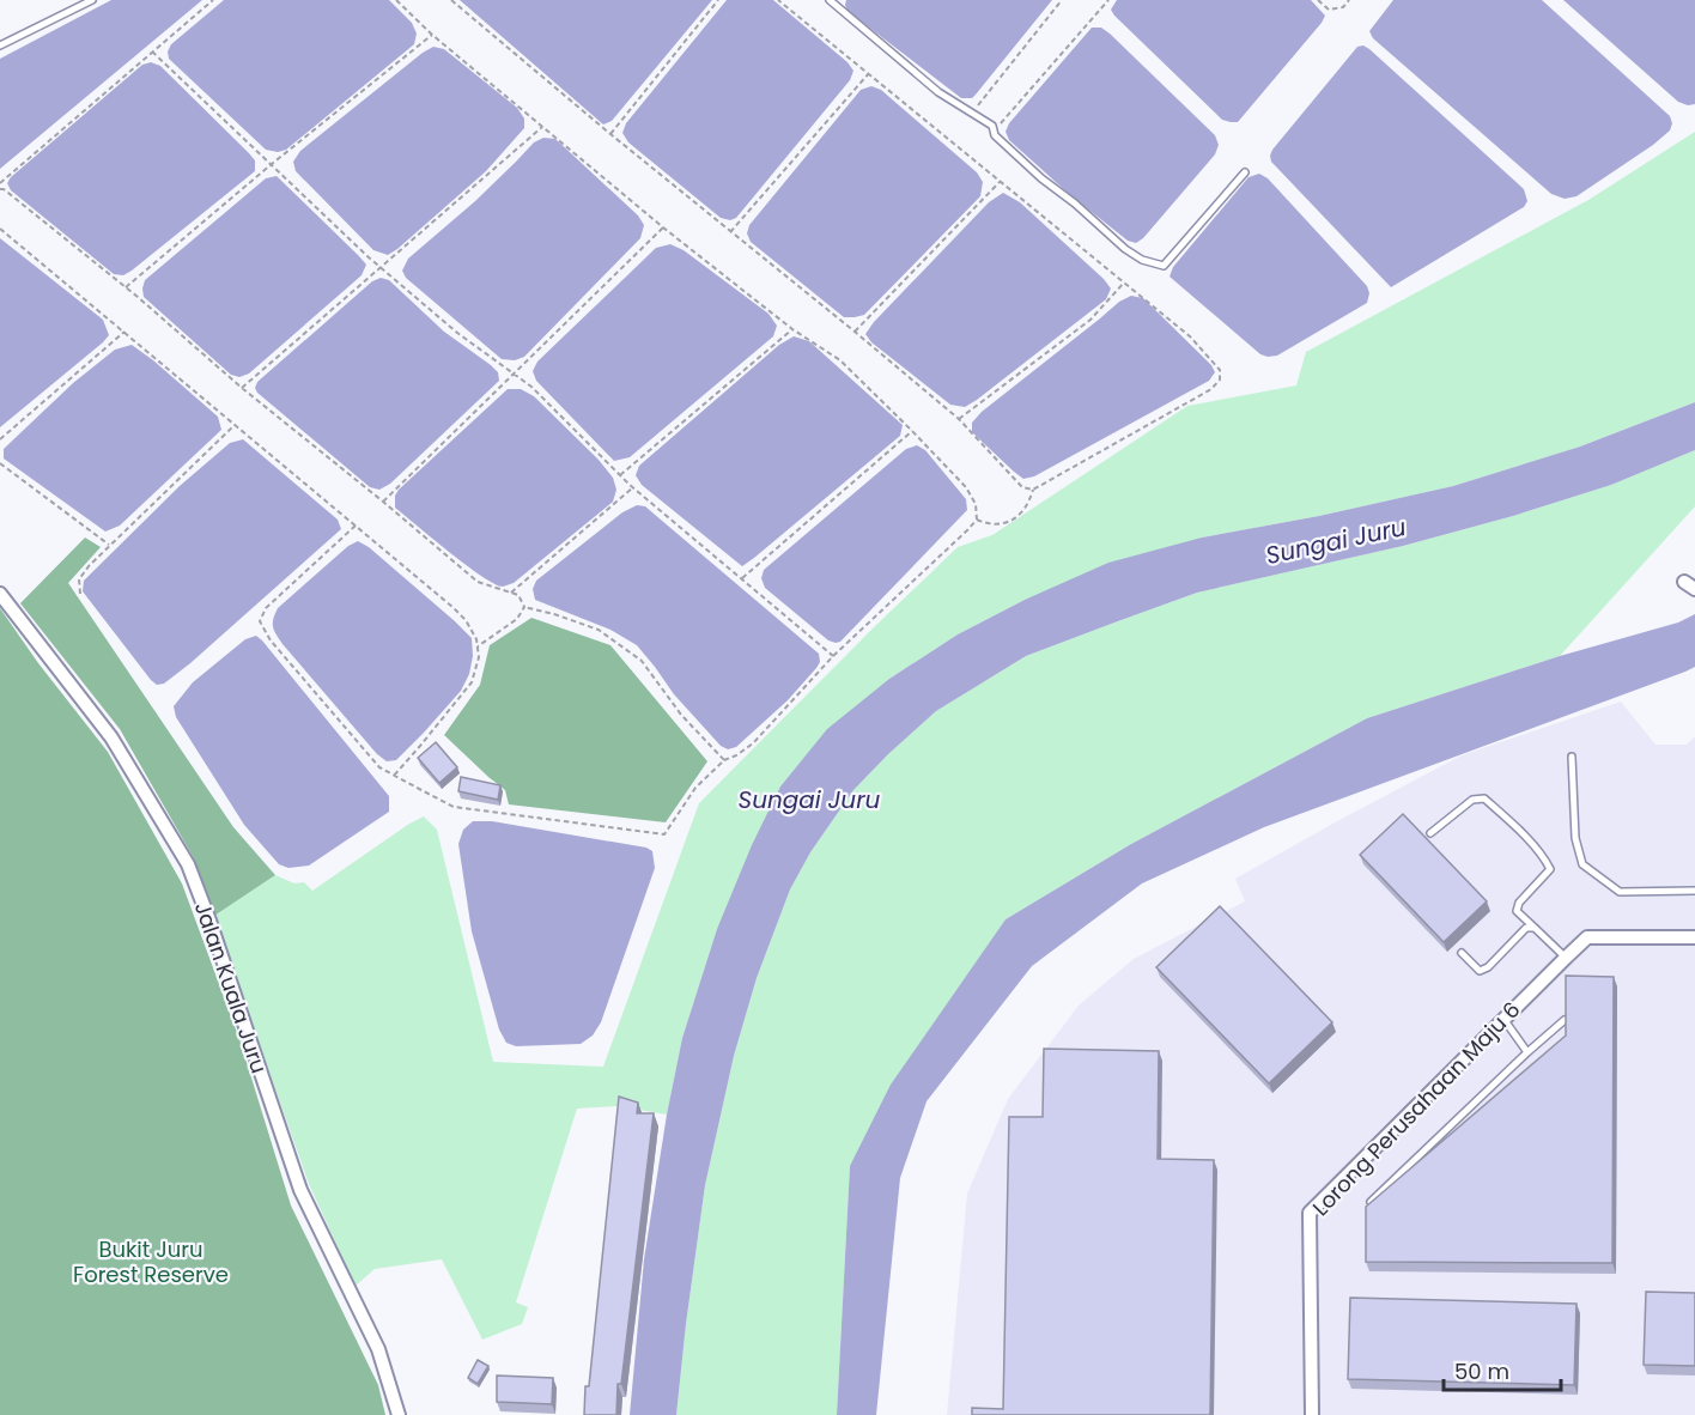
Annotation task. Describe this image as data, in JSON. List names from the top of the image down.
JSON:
{
  "streets": {
    "street": ["Jalan Kuala Juru", "Lorong Perusahaan Maju 6"]
  },
  "water": ["Sungai Juru"],
  "parks": ["Bukit Juru Forest Reserve"],
  "scale_bar": "50 m"
}
